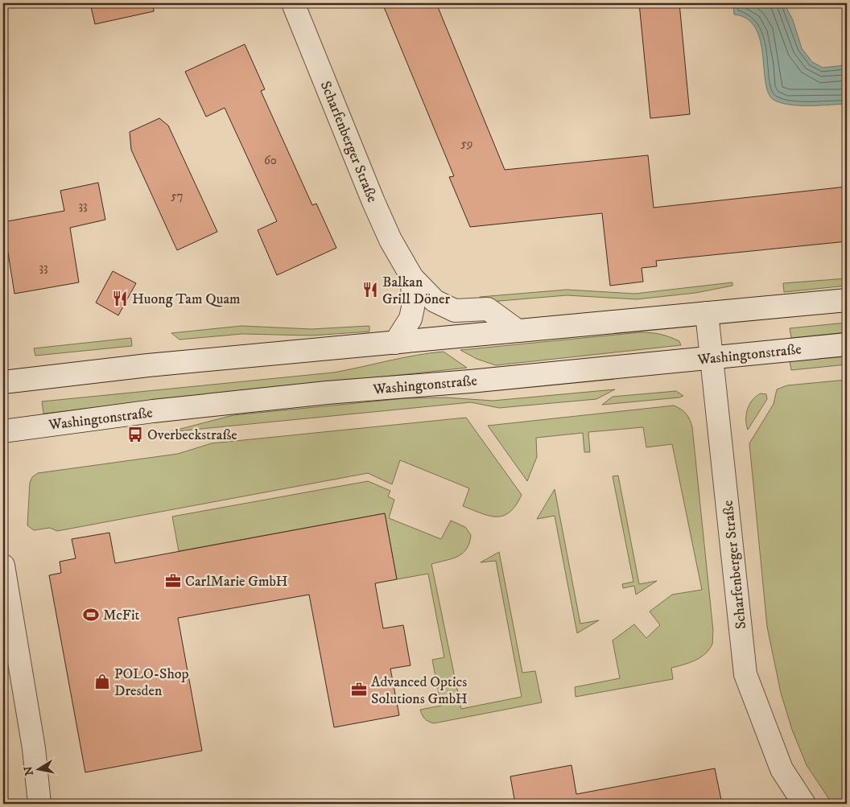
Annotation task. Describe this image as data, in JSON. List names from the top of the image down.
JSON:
{
  "streets": {
    "main road": ["Scharfenberger Straße", "Washingtonstraße"]
  },
  "crossings": [
    ["Scharfenberger Straße", "Washingtonstraße"]
  ],
  "places": {
    "restaurant": ["Balkan Grill Döner", "Huong Tam Quam"],
    "bus stop": ["Overbeckstraße"],
    "office": ["CarlMarie GmbH", "Advanced Optics Solutions GmbH"],
    "sports": ["McFit"],
    "shop": ["POLO-Shop Dresden"]
  },
  "house_numbers": [
    "59",
    "60",
    "57",
    "33",
    "33"
  ],
  "north": "left"
}
